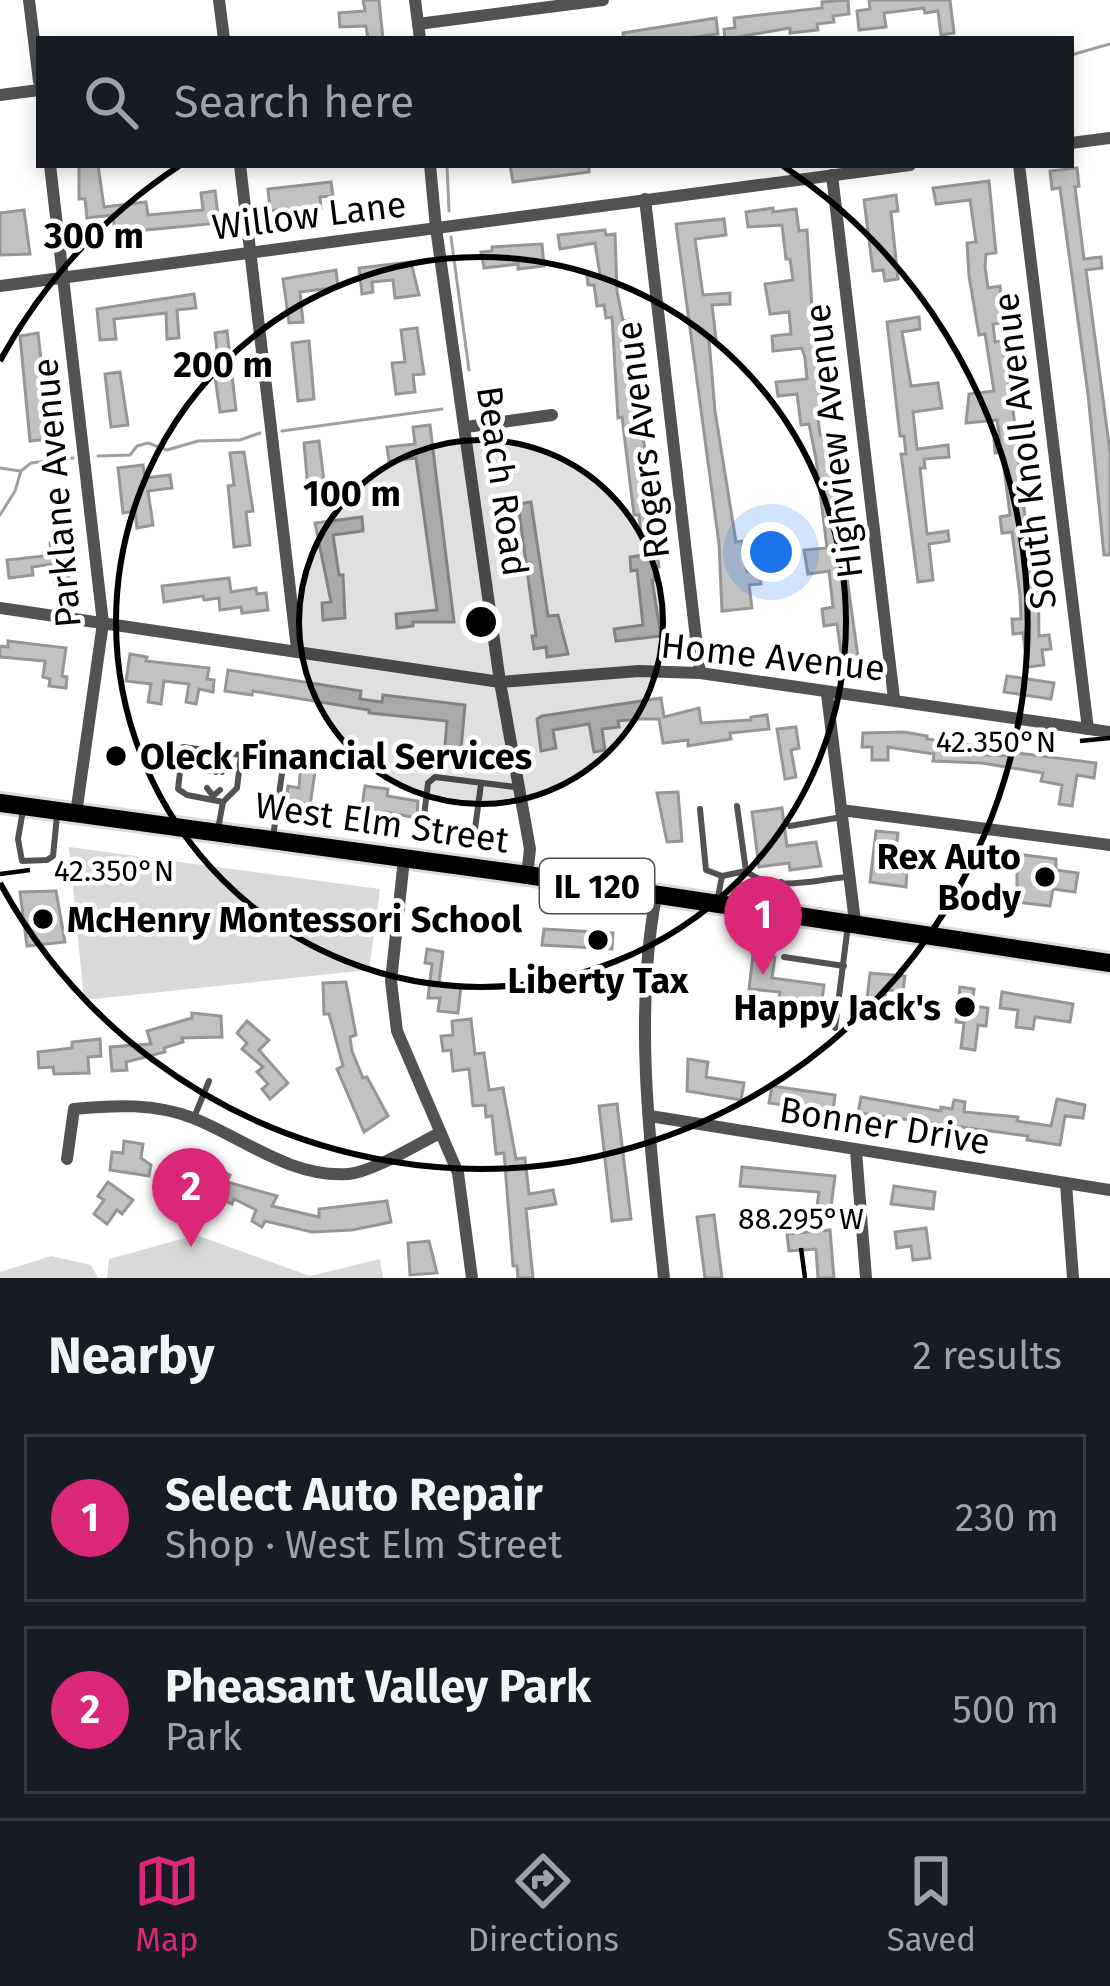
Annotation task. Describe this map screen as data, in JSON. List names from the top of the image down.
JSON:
{
  "streets": {
    "main road": ["West Elm Street", "IL 120"],
    "street": [
      "Willow Lane",
      "Rogers Avenue",
      "Highview Avenue",
      "South Knoll Avenue",
      "Beach Road",
      "Parklane Avenue",
      "Home Avenue",
      "Bonner Drive"
    ]
  },
  "crossings": [
    ["Willow Lane", "Rogers Avenue"],
    ["Willow Lane", "Highview Avenue"],
    ["Willow Lane", "Beach Road"],
    ["Willow Lane", "Parklane Avenue"],
    ["Rogers Avenue", "Home Avenue"],
    ["Highview Avenue", "Home Avenue"],
    ["South Knoll Avenue", "Home Avenue"],
    ["Beach Road", "Home Avenue"],
    ["Beach Road", "West Elm Street"],
    ["Parklane Avenue", "Home Avenue"],
    ["Parklane Avenue", "West Elm Street"]
  ],
  "places": [
    "Oleck Financial Services",
    "Rex Auto Body",
    "McHenry Montessori School",
    "Liberty Tax",
    "Happy Jack's"
  ],
  "page": {
    "search": "Search here",
    "pins": ["1", "2"],
    "heading": ["Nearby", "2 results"],
    "list": [
      {
        "mark": "1",
        "name": "Select Auto Repair",
        "note": "Shop · West Elm Street",
        "value": "230 m"
      },
      {
        "mark": "2",
        "name": "Pheasant Valley Park",
        "note": "Park",
        "value": "500 m"
      }
    ],
    "nav": ["Map", "Directions", "Saved"]
  },
  "coordinates": ["42.350°N", "88.295°W"],
  "rings": ["300 m", "200 m", "100 m"]
}
